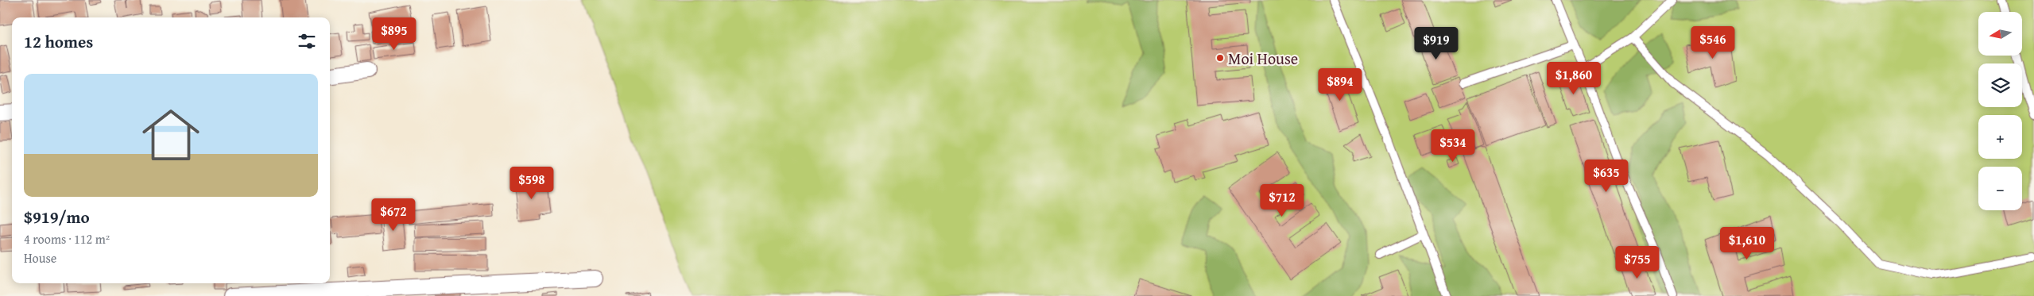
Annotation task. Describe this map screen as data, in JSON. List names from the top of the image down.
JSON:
{
  "places": ["Moi House"],
  "north": "left",
  "page": {
    "map_buttons": ["+", "−"],
    "price": [
      "$895",
      "$546",
      "$919",
      "$1,860",
      "$894",
      "$534",
      "$635",
      "$598",
      "$712",
      "$672",
      "$1,610",
      "$755"
    ],
    "heading": "12 homes",
    "list": [
      {
        "name": "$919/mo",
        "note": "4 rooms · 112 m² · House"
      }
    ]
  }
}
